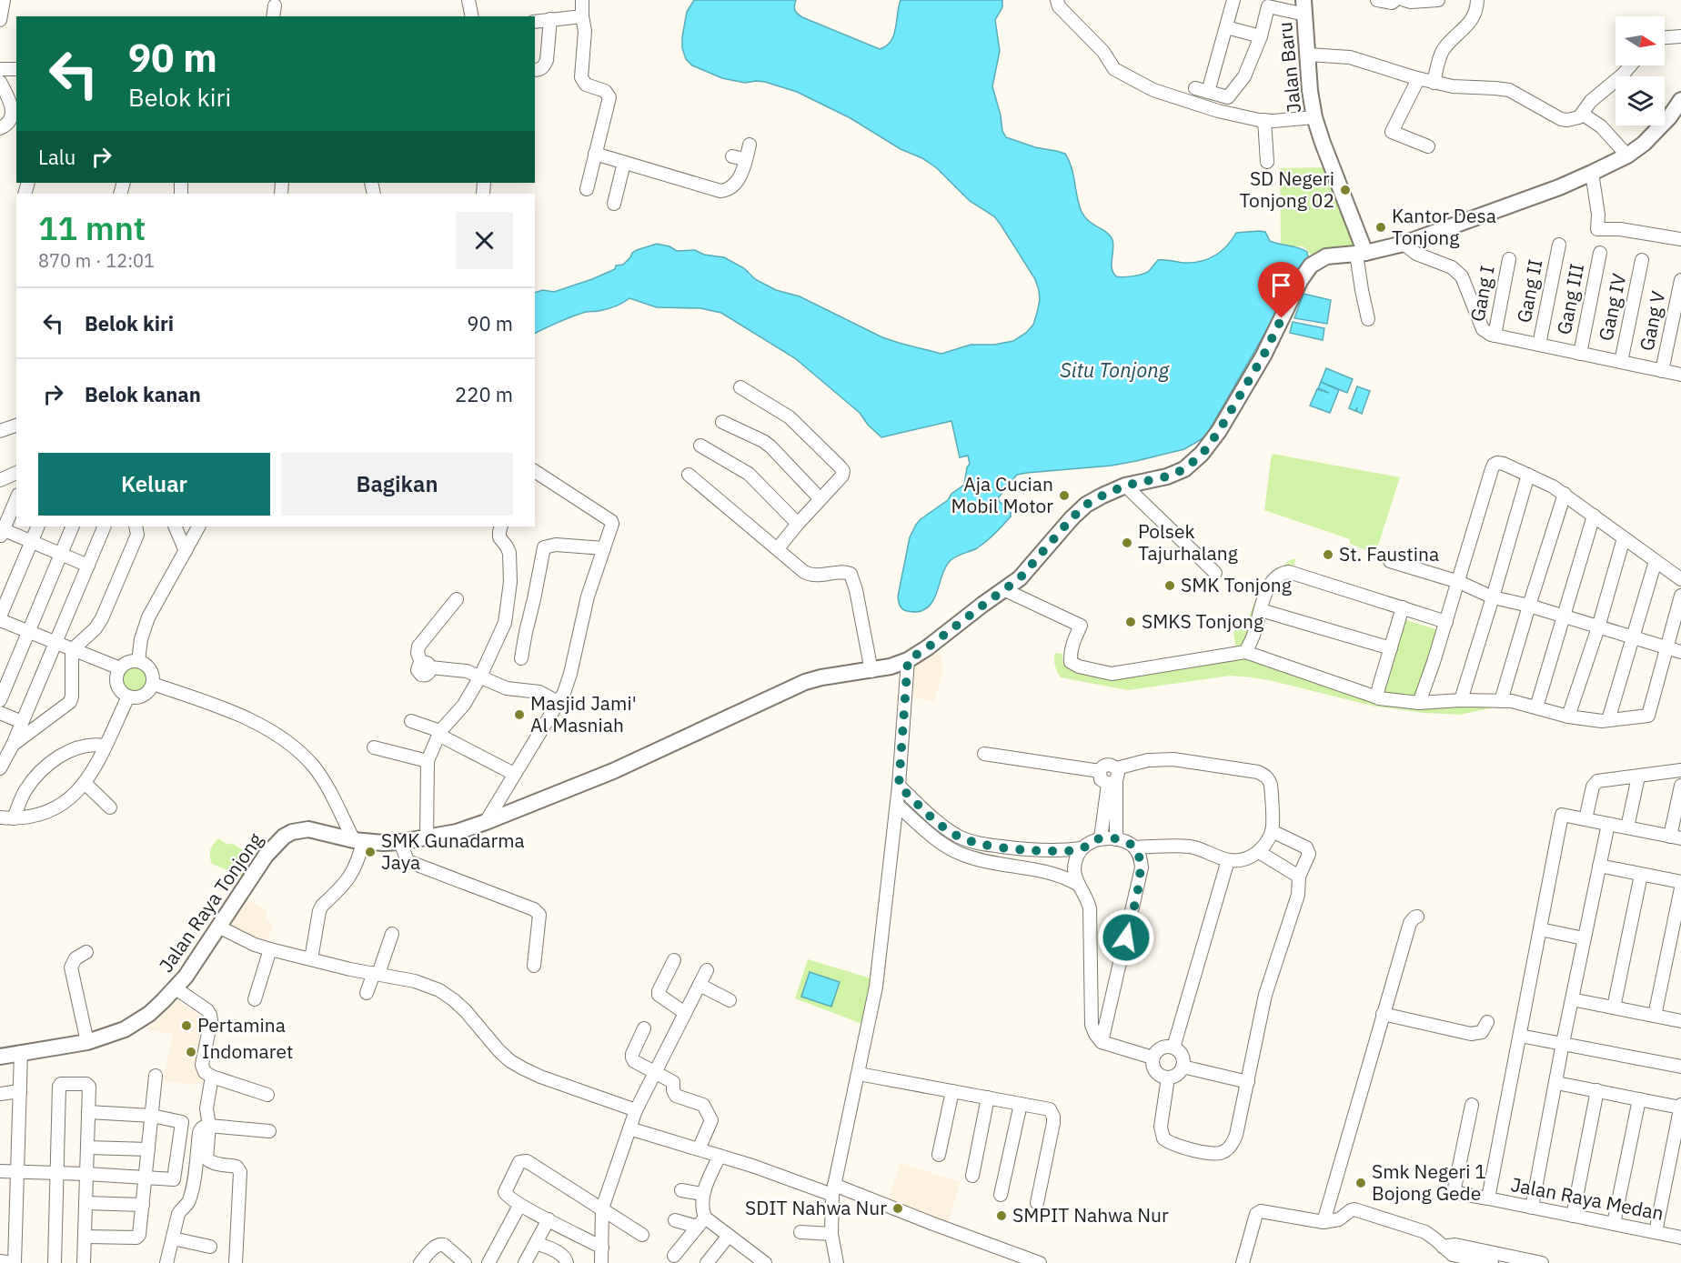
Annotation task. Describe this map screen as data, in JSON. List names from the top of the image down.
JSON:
{
  "streets": {
    "main road": ["Jalan Baru", "Jalan Raya Tonjong"],
    "street": [
      "Gang II",
      "Gang I",
      "Gang III",
      "Gang IV",
      "Gang V",
      "Jalan Raya Medan"
    ]
  },
  "crossings": [
    ["Jalan Baru", "Jalan Raya Tonjong"]
  ],
  "water": ["Situ Tonjong"],
  "places": [
    "SD Negeri Tonjong 02",
    "Kantor Desa Tonjong",
    "Aja Cucian Mobil Motor",
    "Polsek Tajurhalang",
    "St. Faustina",
    "SMK Tonjong",
    "SMKS Tonjong",
    "Masjid Jami' Al Masniah",
    "SMK Gunadarma Jaya",
    "Pertamina",
    "Indomaret",
    "Smk Negeri 1 Bojong Gede",
    "SDIT Nahwa Nur",
    "SMPIT Nahwa Nur"
  ],
  "north": "right",
  "page": {
    "turn": ["90 m", "Belok kiri"],
    "then": "Lalu",
    "heading": ["11 mnt", "870 m · 12:01"],
    "list": [
      {
        "name": "Belok kiri",
        "value": "90 m"
      },
      {
        "name": "Belok kanan",
        "value": "220 m"
      }
    ],
    "buttons": ["Keluar", "Bagikan"]
  }
}
